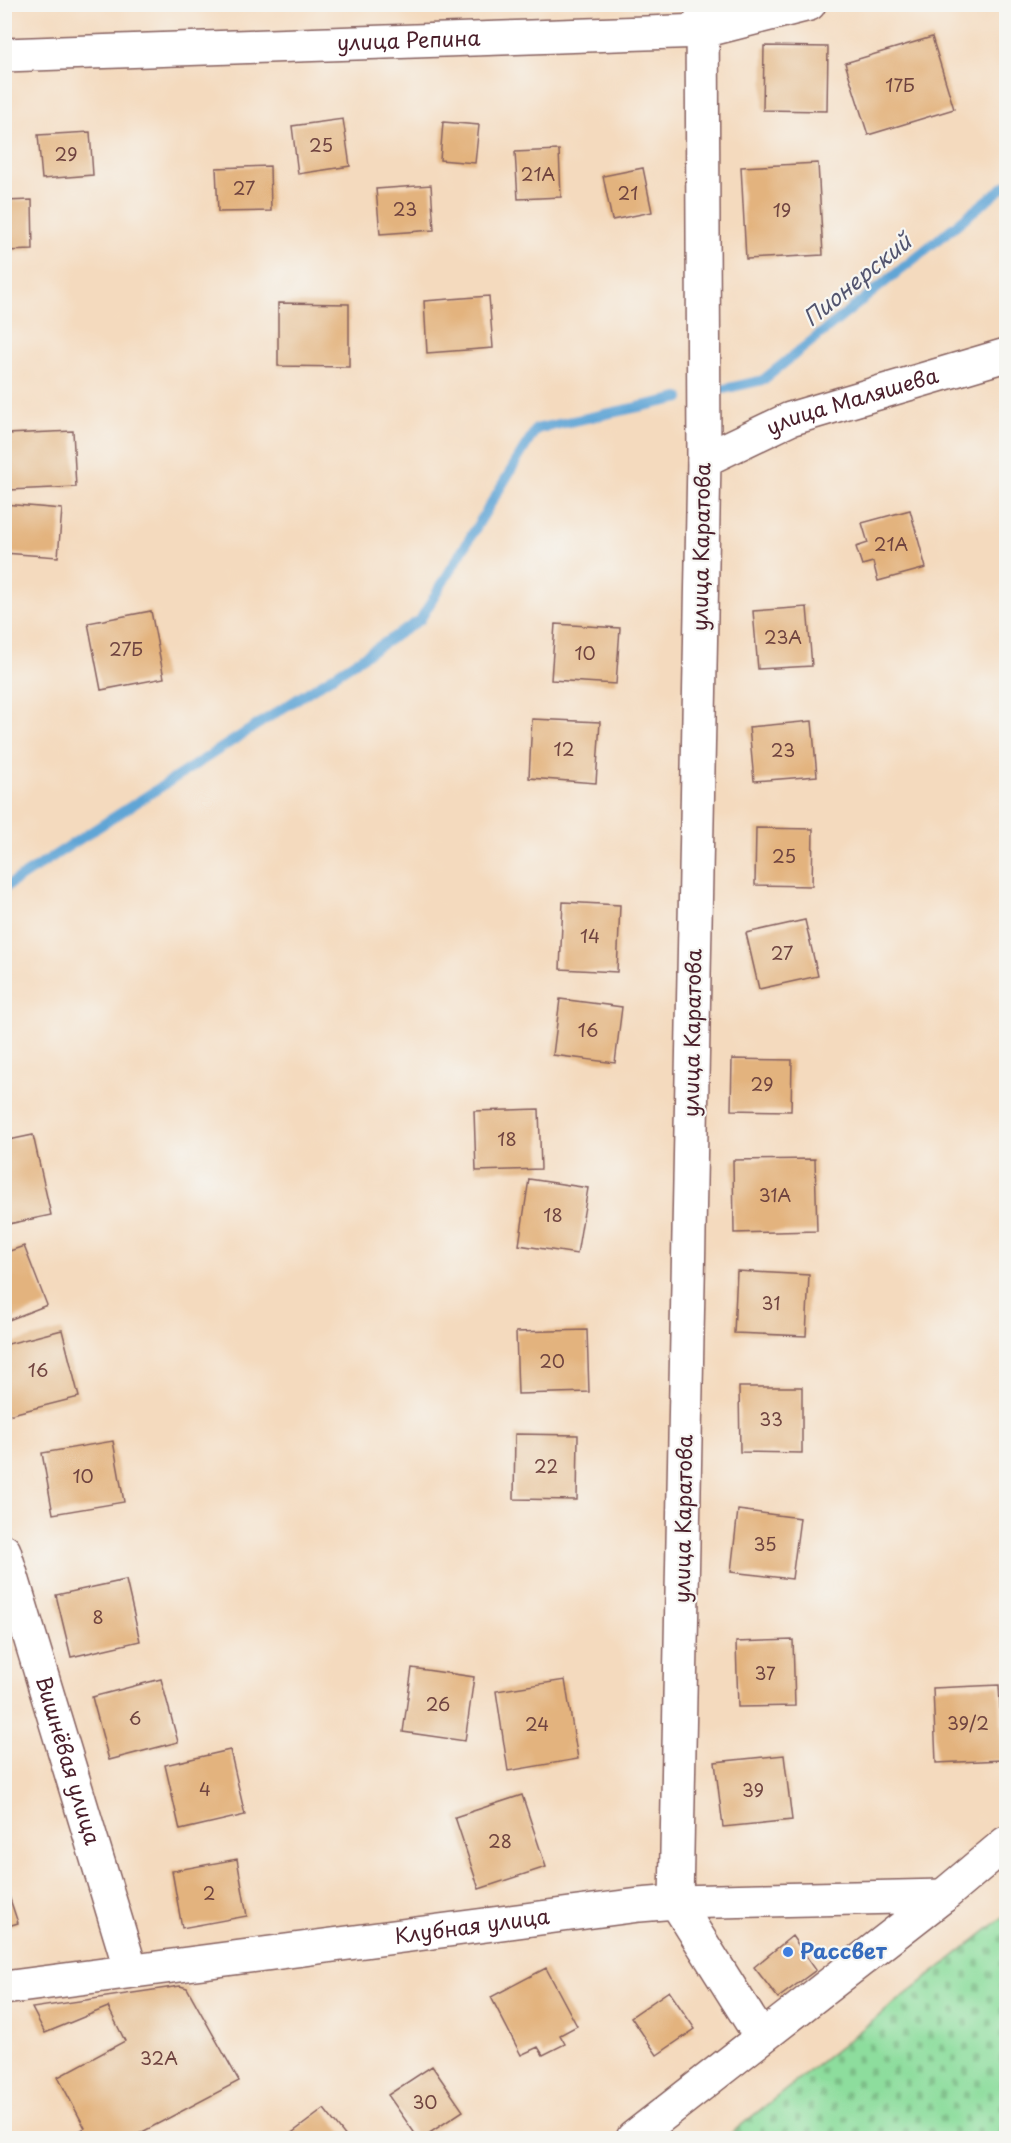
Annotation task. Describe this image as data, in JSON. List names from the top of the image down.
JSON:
{
  "streets": {
    "street": [
      "улица Репина",
      "улица Маляшева",
      "улица Каратова",
      "Вишнёвая улица",
      "Клубная улица"
    ]
  },
  "crossings": [
    ["улица Репина", "улица Каратова"],
    ["улица Маляшева", "улица Каратова"],
    ["улица Каратова", "Клубная улица"],
    ["Вишнёвая улица", "Клубная улица"]
  ],
  "water": ["Пионерский"],
  "places": ["Рассвет"],
  "house_numbers": [
    "17Б",
    "25",
    "29",
    "21А",
    "27",
    "21",
    "23",
    "19",
    "21А",
    "23А",
    "27Б",
    "10",
    "12",
    "23",
    "25",
    "14",
    "27",
    "16",
    "29",
    "18",
    "31А",
    "18",
    "31",
    "20",
    "16",
    "33",
    "22",
    "10",
    "35",
    "8",
    "37",
    "26",
    "6",
    "39/2",
    "24",
    "4",
    "39",
    "28",
    "2",
    "32А",
    "30"
  ]
}
